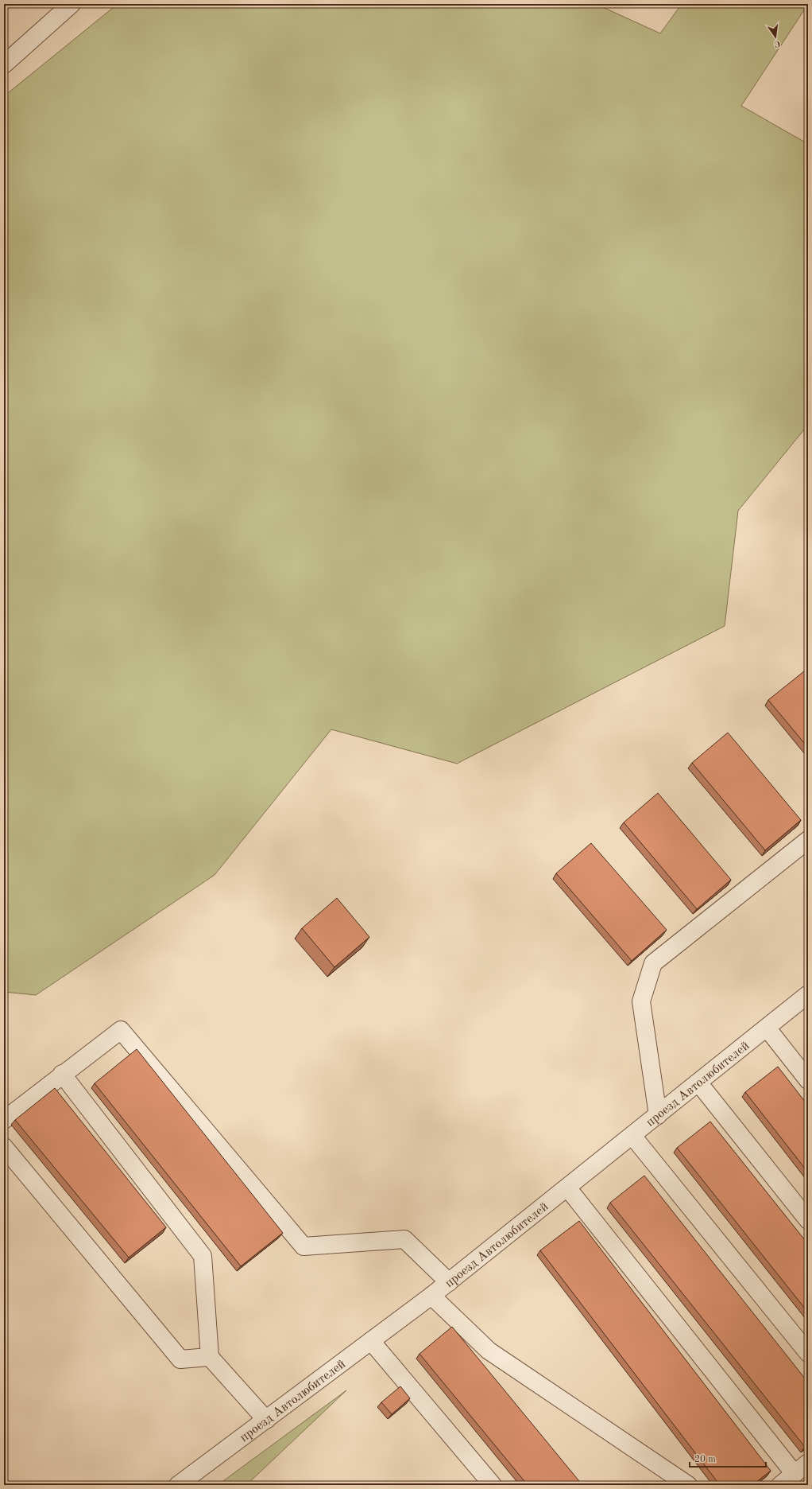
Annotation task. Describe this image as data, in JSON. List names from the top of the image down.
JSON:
{
  "streets": {
    "street": ["проезд Автолюбителей"]
  },
  "scale_bar": "20 m",
  "north": "bottom"
}
